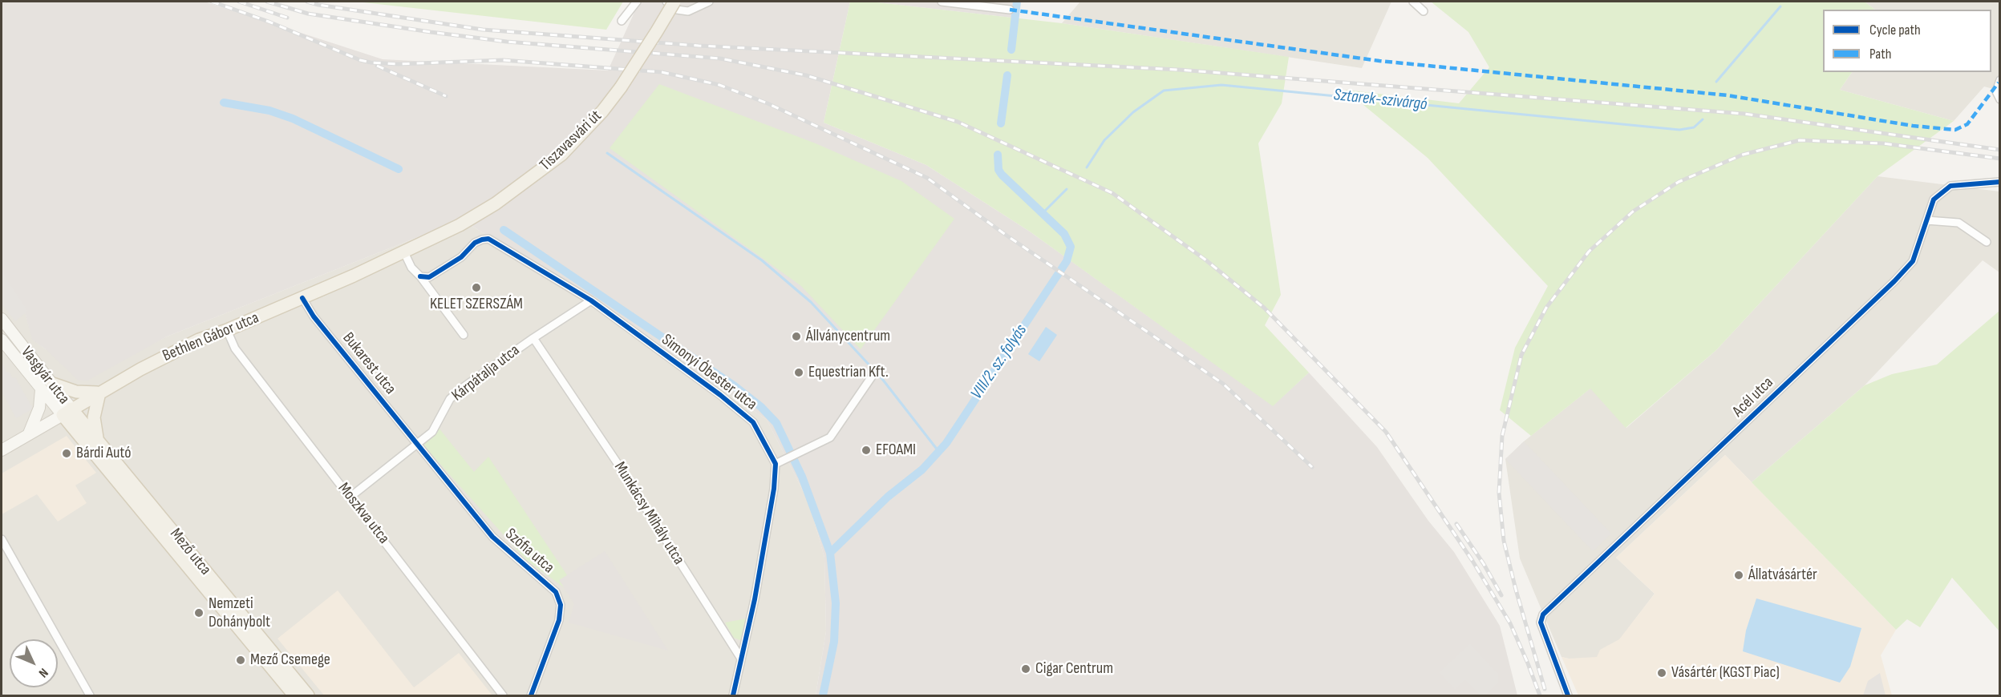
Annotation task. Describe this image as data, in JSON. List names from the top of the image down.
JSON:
{
  "streets": {
    "main road": [
      "Tiszavasvári út",
      "Bethlen Gábor utca",
      "Vasgyár utca",
      "Mező utca"
    ],
    "street": [
      "Bukarest utca",
      "Simonyi Óbester utca",
      "Kárpátalja utca",
      "Acél utca",
      "Moszkva utca",
      "Munkácsy Mihály utca",
      "Szófia utca"
    ]
  },
  "crossings": [
    ["Tiszavasvári út", "Bethlen Gábor utca"],
    ["Bethlen Gábor utca", "Bukarest utca"],
    ["Bethlen Gábor utca", "Vasgyár utca"],
    ["Bethlen Gábor utca", "Moszkva utca"],
    ["Bethlen Gábor utca", "Mező utca"],
    ["Bukarest utca", "Kárpátalja utca"],
    ["Bukarest utca", "Szófia utca"],
    ["Simonyi Óbester utca", "Kárpátalja utca"],
    ["Kárpátalja utca", "Moszkva utca"],
    ["Kárpátalja utca", "Munkácsy Mihály utca"],
    ["Kárpátalja utca", "Szófia utca"],
    ["Vasgyár utca", "Mező utca"]
  ],
  "water": ["Sztarek-szivárgó", "VIII/2. sz. folyás"],
  "places": [
    "KELET SZERSZÁM",
    "Állványcentrum",
    "Equestrian Kft.",
    "EFOAMI",
    "Bárdi Autó",
    "Állatvásártér",
    "Nemzeti Dohánybolt",
    "Mező Csemege",
    "Cigar Centrum",
    "Vásártér (KGST Piac)"
  ],
  "legend": ["Cycle path", "Path"],
  "north": "bottom right"
}
